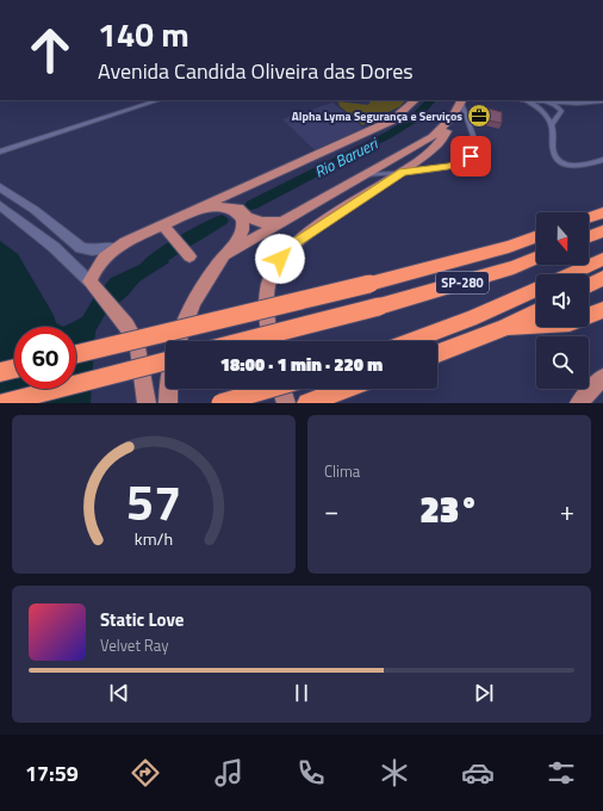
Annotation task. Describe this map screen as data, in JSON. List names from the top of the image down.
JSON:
{
  "streets": {
    "highway": ["SP-280"]
  },
  "water": ["Rio Barueri"],
  "places": {
    "office": ["Alpha Lyma Segurança e Serviços"]
  },
  "north": "bottom",
  "page": {
    "turn": ["140 m", "Avenida Candida Oliveira das Dores"],
    "limit": "60",
    "trip": "18:00 · 1 min · 220 m",
    "tile": "Clima",
    "heat": ["−", "23°", "+"],
    "song": ["Static Love", "Velvet Ray"],
    "tabs": "17:59",
    "gauge": ["57", "km/h"]
  }
}
